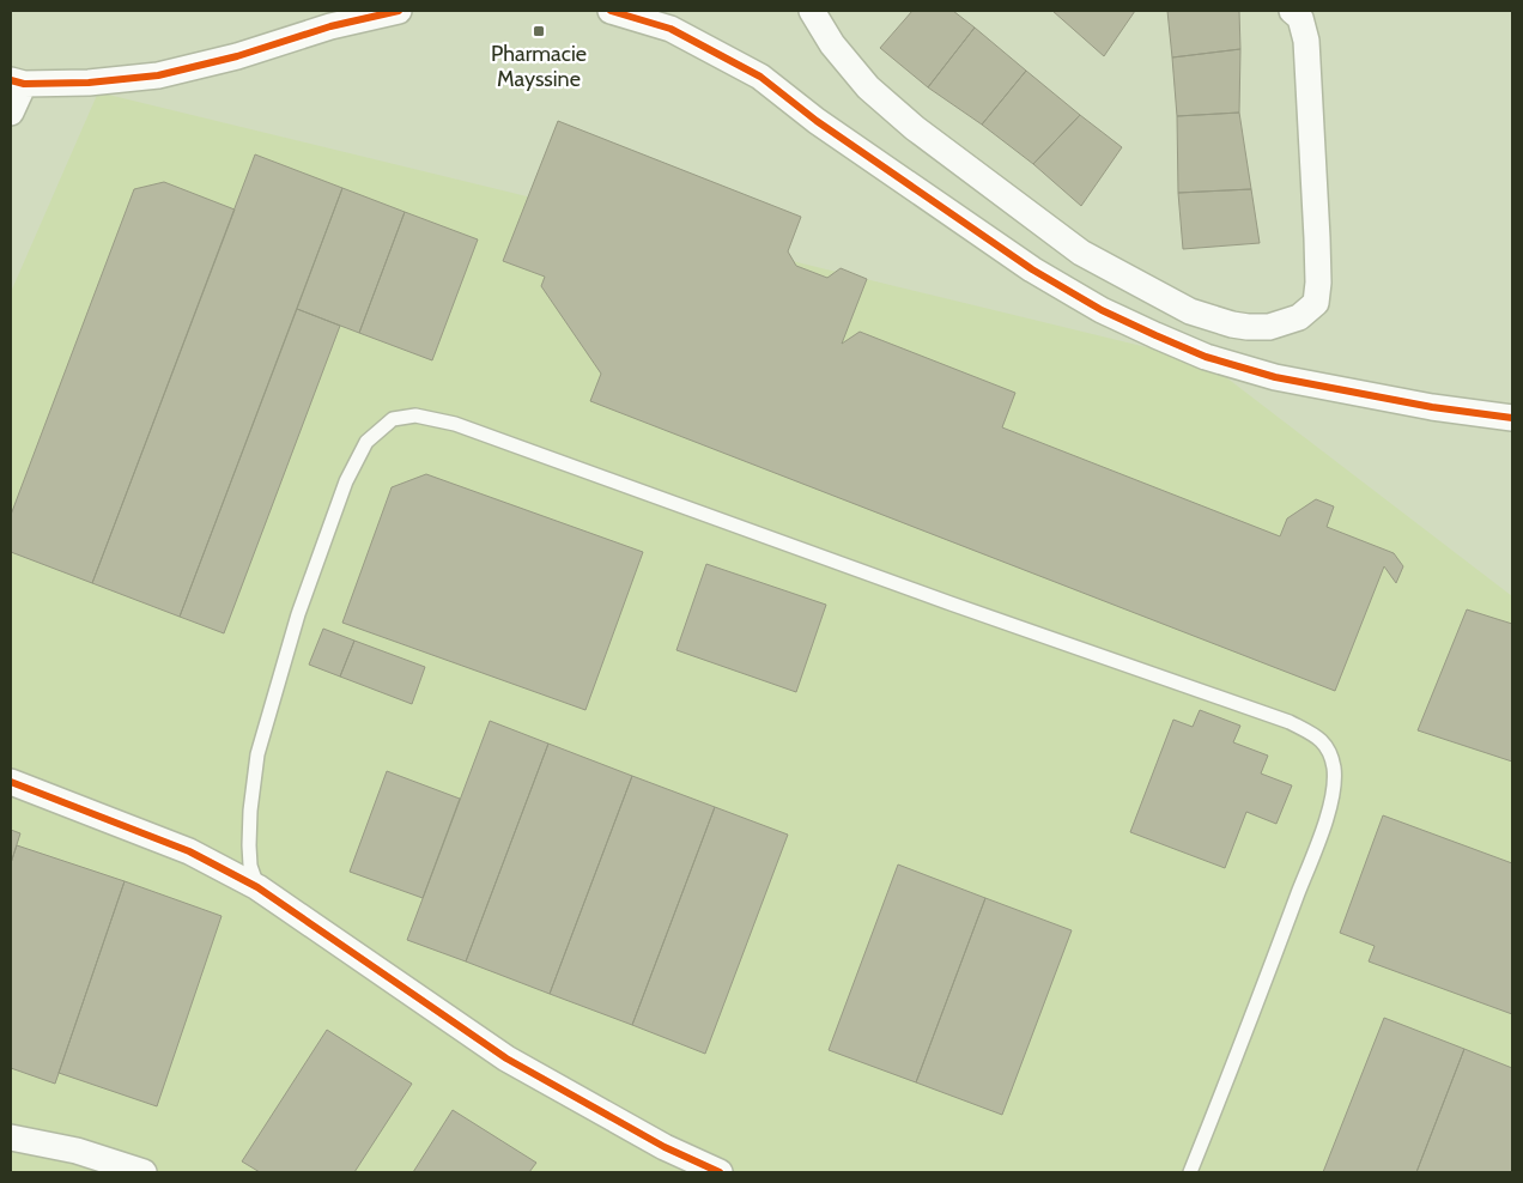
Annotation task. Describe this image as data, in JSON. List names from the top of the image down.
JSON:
{
  "places": {
    "transit": ["Pharmacie Mayssine"]
  }
}
